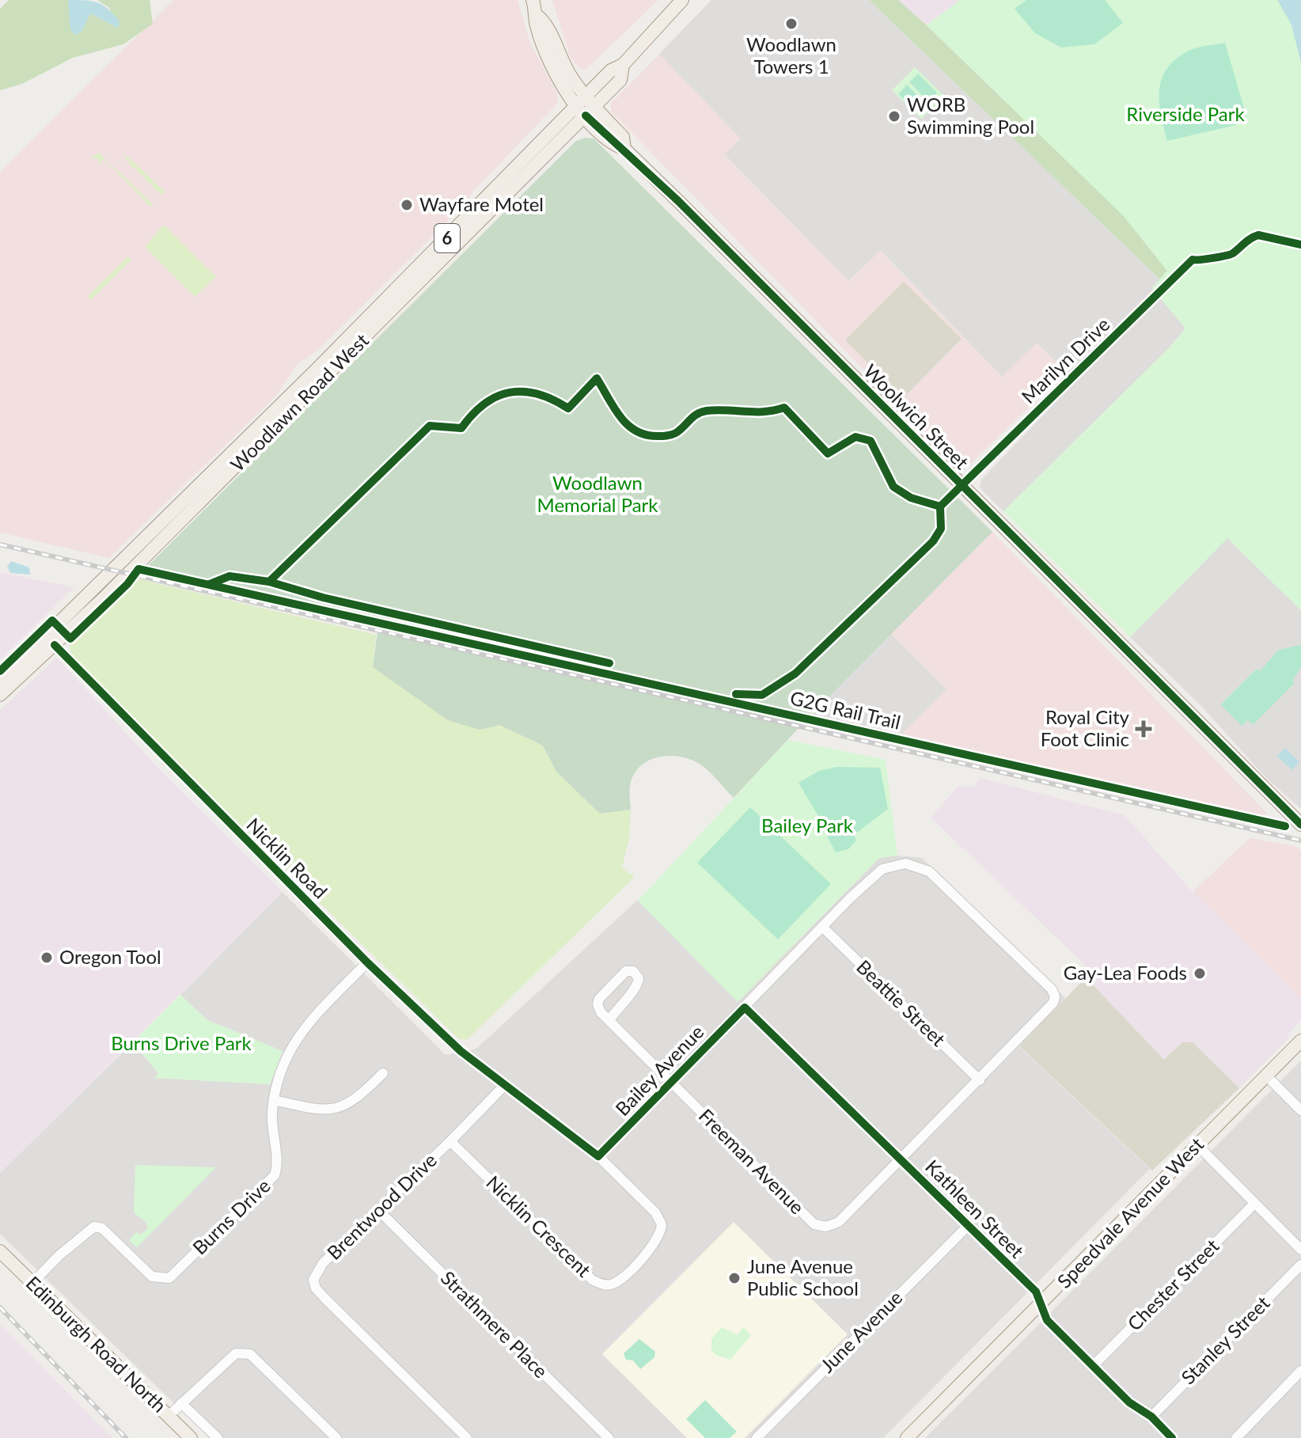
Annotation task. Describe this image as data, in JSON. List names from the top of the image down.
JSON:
{
  "streets": {
    "main road": [
      "6",
      "Woodlawn Road West",
      "Woolwich Street",
      "Speedvale Avenue West",
      "Edinburgh Road North"
    ],
    "street": [
      "Marilyn Drive",
      "Nicklin Road",
      "Beattie Street",
      "Bailey Avenue",
      "Freeman Avenue",
      "Brentwood Drive",
      "Kathleen Street",
      "Burns Drive",
      "Nicklin Crescent",
      "Chester Street",
      "Strathmere Place",
      "June Avenue",
      "Stanley Street"
    ],
    "cycle path": ["G2G Rail Trail"]
  },
  "crossings": [
    ["Marilyn Drive", "Woolwich Street"],
    ["Woodlawn Road West", "Woolwich Street"],
    ["Woodlawn Road West", "Nicklin Road"],
    ["Nicklin Road", "Brentwood Drive"],
    ["Nicklin Road", "Burns Drive"],
    ["Nicklin Road", "Nicklin Crescent"],
    ["Beattie Street", "Bailey Avenue"],
    ["Beattie Street", "Freeman Avenue"],
    ["Bailey Avenue", "Freeman Avenue"],
    ["Bailey Avenue", "Kathleen Street"],
    ["Bailey Avenue", "Nicklin Crescent"],
    ["Freeman Avenue", "Kathleen Street"],
    ["Brentwood Drive", "Nicklin Crescent"],
    ["Brentwood Drive", "Strathmere Place"],
    ["Kathleen Street", "Speedvale Avenue West"],
    ["Kathleen Street", "Chester Street"],
    ["Kathleen Street", "June Avenue"],
    ["Kathleen Street", "Stanley Street"],
    ["Burns Drive", "Edinburgh Road North"]
  ],
  "parks": [
    "Riverside Park",
    "Woodlawn Memorial Park",
    "Bailey Park",
    "Burns Drive Park"
  ],
  "places": {
    "other": [
      "Woodlawn Towers 1",
      "WORB Swimming Pool",
      "Wayfare Motel",
      "Oregon Tool",
      "Gay-Lea Foods",
      "June Avenue Public School"
    ],
    "health": ["Royal City Foot Clinic"]
  }
}
